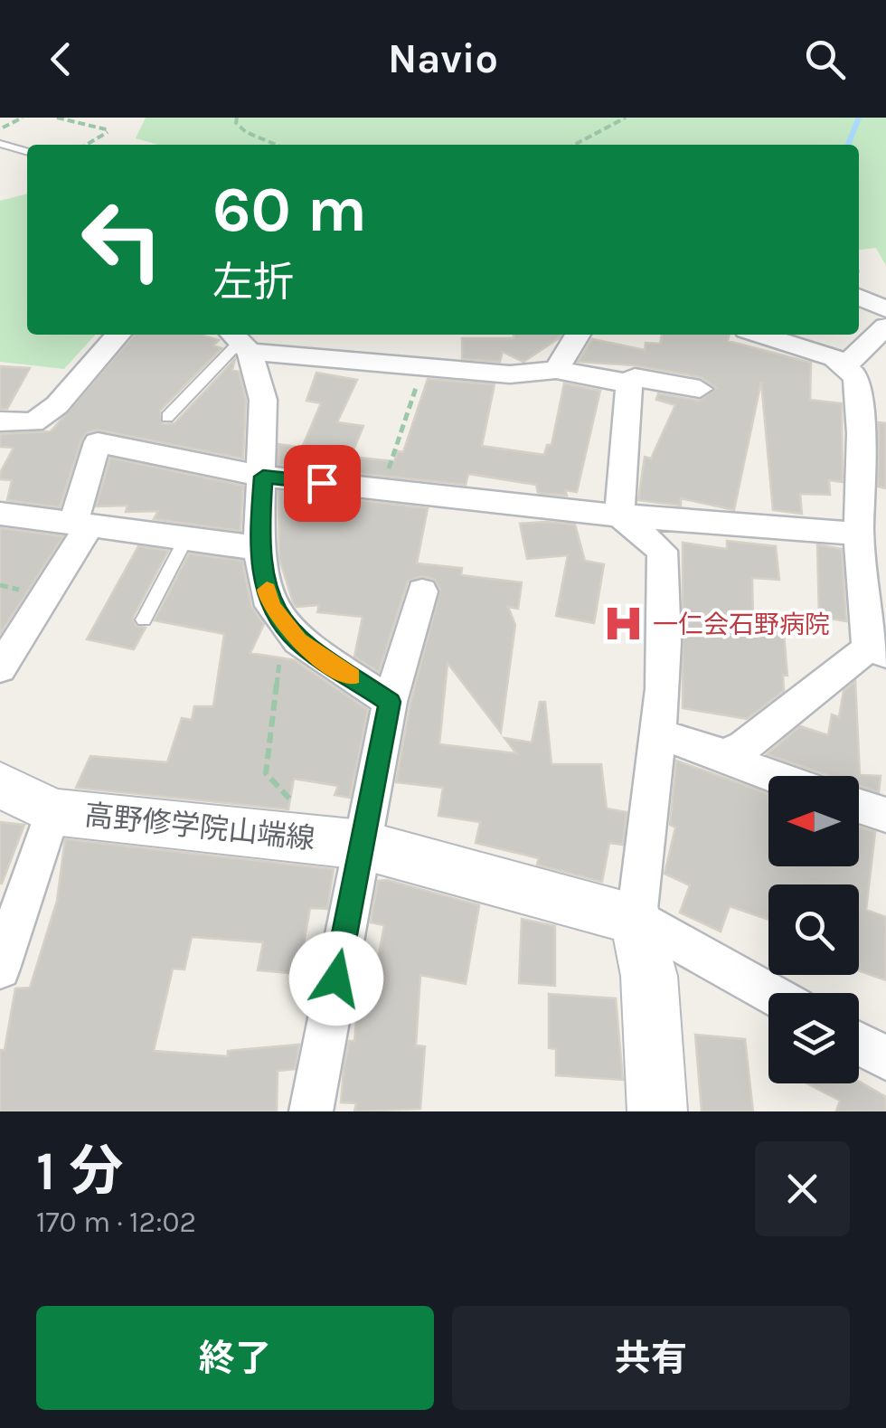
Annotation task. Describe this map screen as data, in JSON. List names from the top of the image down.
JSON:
{
  "streets": {
    "main road": ["高野修学院山端線"]
  },
  "places": {
    "hospital": ["一仁会石野病院"]
  },
  "north": "left",
  "page": {
    "header": "Navio",
    "turn": ["60 m", "左折"],
    "heading": ["1 分", "170 m · 12:02"],
    "buttons": ["終了", "共有"]
  }
}
